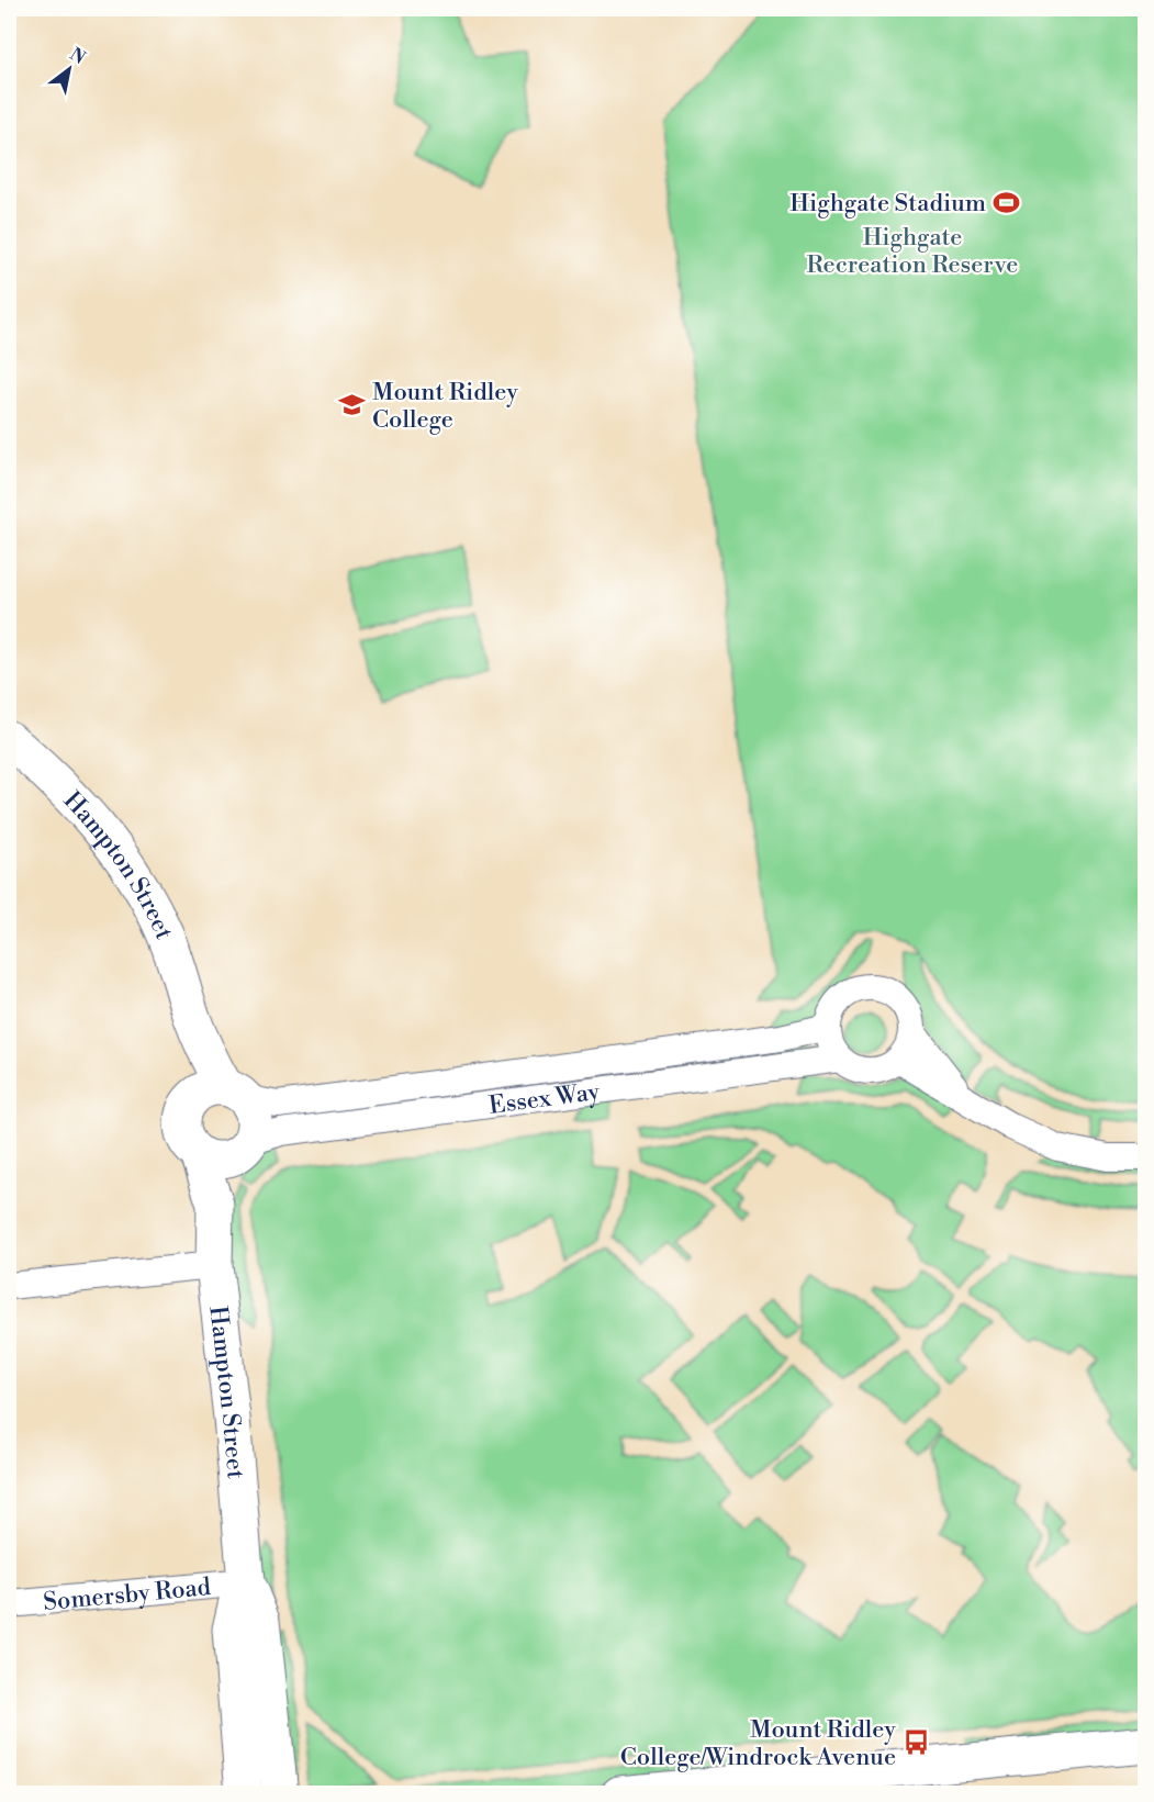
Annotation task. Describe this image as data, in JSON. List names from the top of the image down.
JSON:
{
  "streets": {
    "street": ["Hampton Street", "Essex Way", "Somersby Road"]
  },
  "crossings": [
    ["Hampton Street", "Essex Way"],
    ["Hampton Street", "Somersby Road"]
  ],
  "parks": ["Highgate Recreation Reserve"],
  "places": {
    "sports": ["Highgate Stadium"],
    "school or university": ["Mount Ridley College"],
    "bus stop": ["Mount Ridley College/Windrock Avenue"]
  },
  "north": "top right"
}
